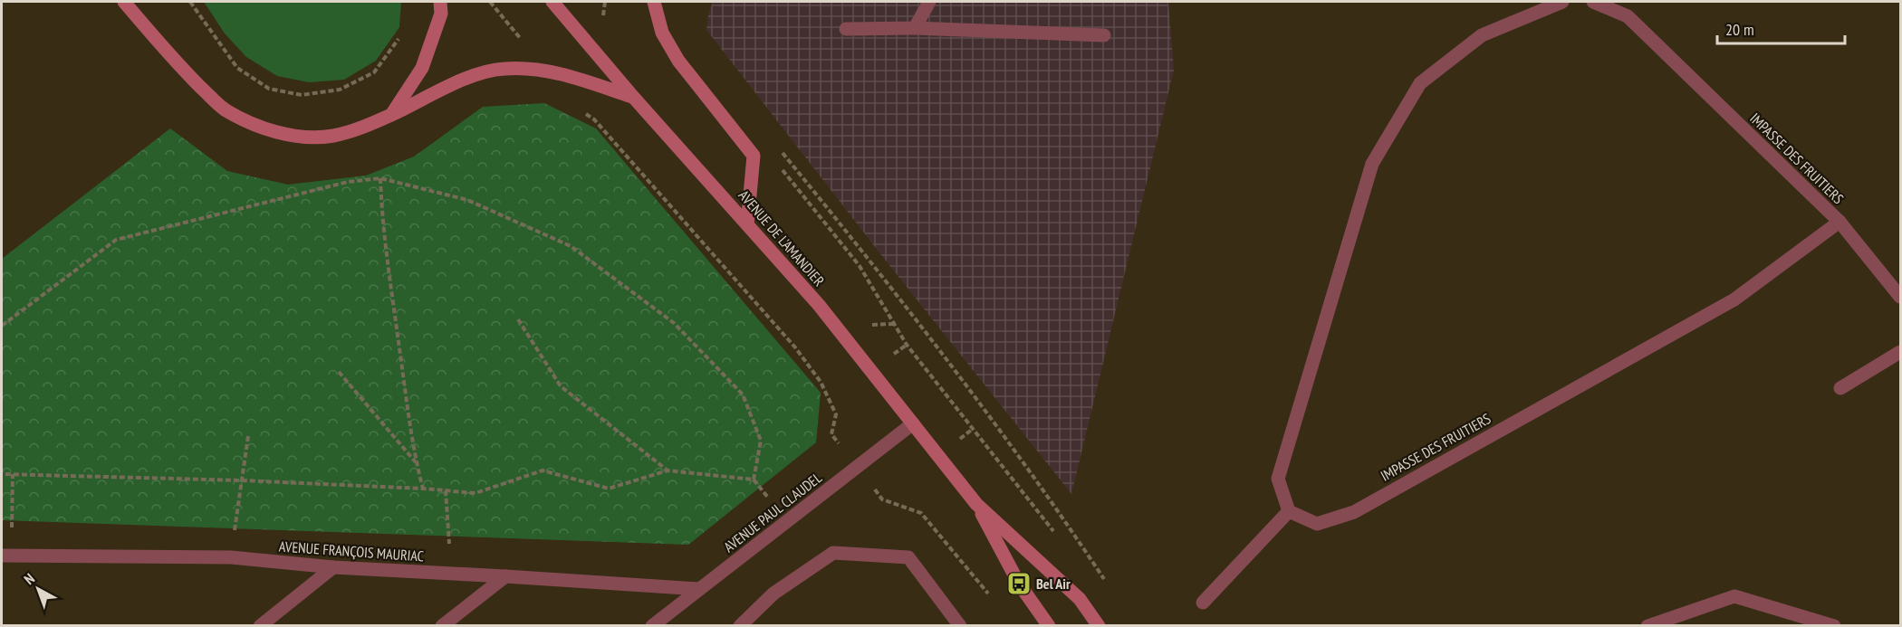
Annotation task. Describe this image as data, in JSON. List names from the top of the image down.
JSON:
{
  "streets": {
    "main road": ["AVENUE DE L'AMANDIER"],
    "street": ["IMPASSE DES FRUITIERS", "AVENUE PAUL CLAUDEL", "AVENUE FRANÇOIS MAURIAC"]
  },
  "crossings": [
    ["AVENUE DE L'AMANDIER", "AVENUE PAUL CLAUDEL"],
    ["AVENUE PAUL CLAUDEL", "AVENUE FRANÇOIS MAURIAC"]
  ],
  "places": {
    "bus stop": ["Bel Air"]
  },
  "scale_bar": "20 m",
  "north": "top left"
}
